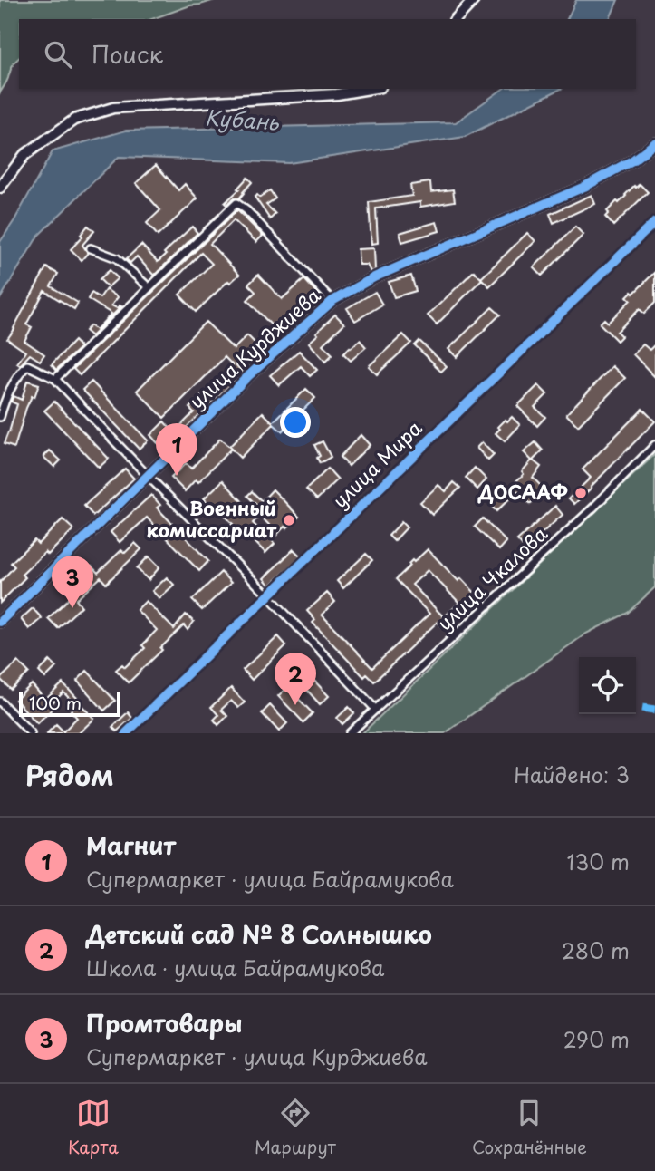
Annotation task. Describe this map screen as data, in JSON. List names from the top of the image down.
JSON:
{
  "streets": {
    "street": ["улица Курджиева", "улица Мира", "улица Чкалова"]
  },
  "water": ["Кубань"],
  "places": ["ДОСААФ", "Военный комиссариат"],
  "scale_bar": "100 m",
  "page": {
    "search": "Поиск",
    "pins": ["1", "3", "2"],
    "scale": "100 m",
    "heading": ["Рядом", "Найдено: 3"],
    "list": [
      {
        "mark": "1",
        "name": "Магнит",
        "note": "Супермаркет · улица Байрамукова",
        "value": "130 m"
      },
      {
        "mark": "2",
        "name": "Детский сад № 8 Солнышко",
        "note": "Школа · улица Байрамукова",
        "value": "280 m"
      },
      {
        "mark": "3",
        "name": "Промтовары",
        "note": "Супермаркет · улица Курджиева",
        "value": "290 m"
      }
    ],
    "nav": ["Карта", "Маршрут", "Сохранённые"]
  }
}
